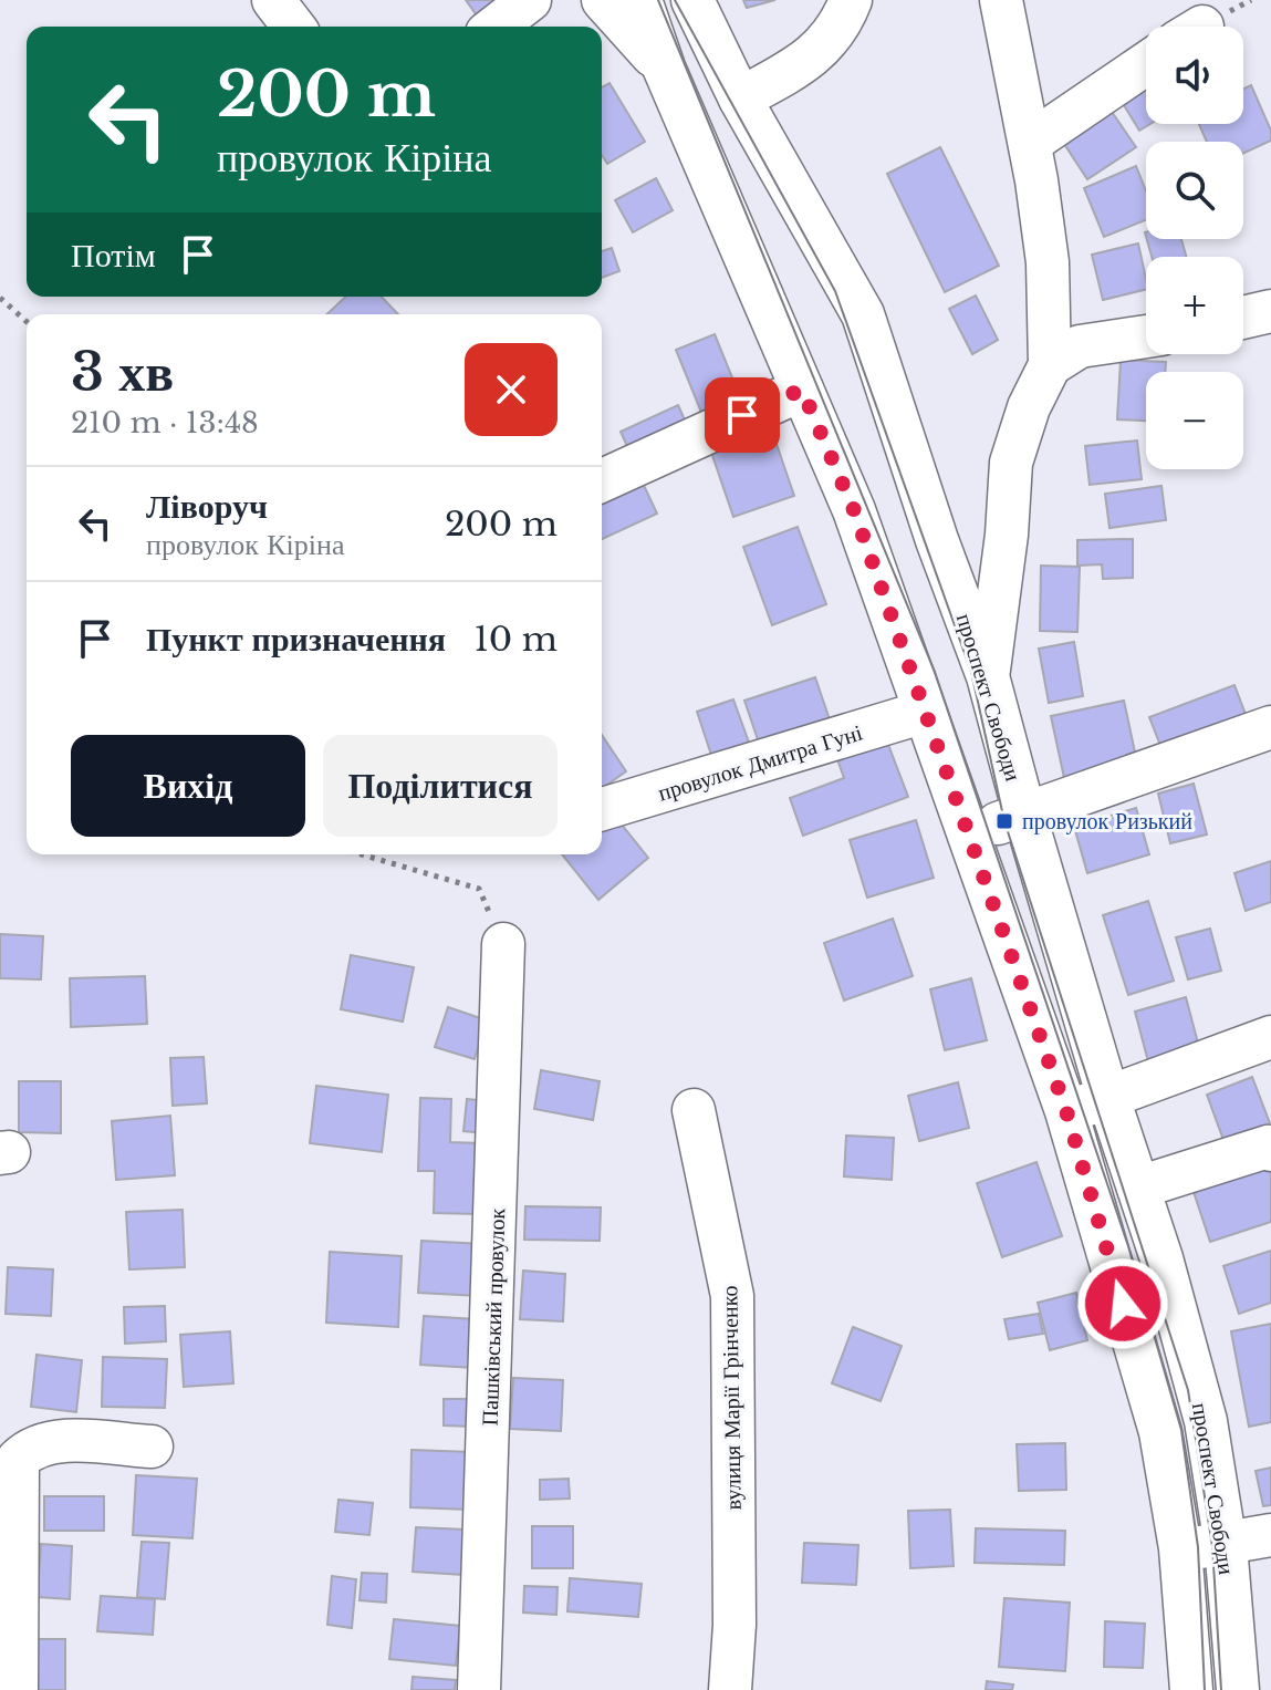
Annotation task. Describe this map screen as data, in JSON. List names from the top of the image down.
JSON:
{
  "streets": {
    "street": [
      "проспект Свободи",
      "провулок Дмитра Гуні",
      "Пашківський провулок",
      "вулиця Марії Грінченко"
    ]
  },
  "crossings": [
    ["проспект Свободи", "провулок Дмитра Гуні"]
  ],
  "places": {
    "transit": ["провулок Ризький"]
  },
  "page": {
    "map_buttons": ["+", "−"],
    "turn": ["200 m", "провулок Кіріна"],
    "then": "Потім",
    "heading": ["3 хв", "210 m · 13:48"],
    "list": [
      {
        "name": "Ліворуч",
        "note": "провулок Кіріна",
        "value": "200 m"
      },
      {
        "name": "Пункт призначення",
        "value": "10 m"
      }
    ],
    "buttons": ["Вихід", "Поділитися"]
  }
}
